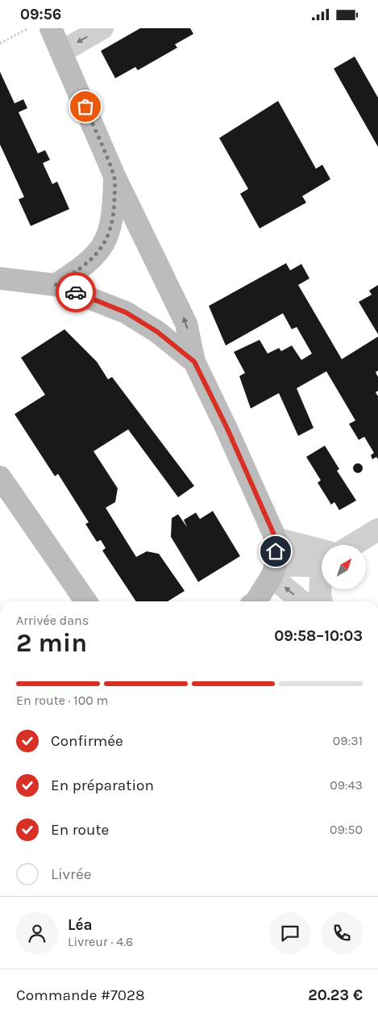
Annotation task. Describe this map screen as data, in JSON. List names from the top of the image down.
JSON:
{
  "north": "top right",
  "page": {
    "status": "09:56",
    "heading": ["2 min", "Arrivée dans", "09:58–10:03"],
    "panel": [
      "Léa",
      "Livreur · 4.6",
      "Commande #7028",
      "20.23 €"
    ],
    "bar": "En route · 100 m",
    "list": [
      ["Confirmée", "09:31"],
      ["En préparation", "09:43"],
      ["En route", "09:50"],
      "Livrée"
    ]
  }
}
